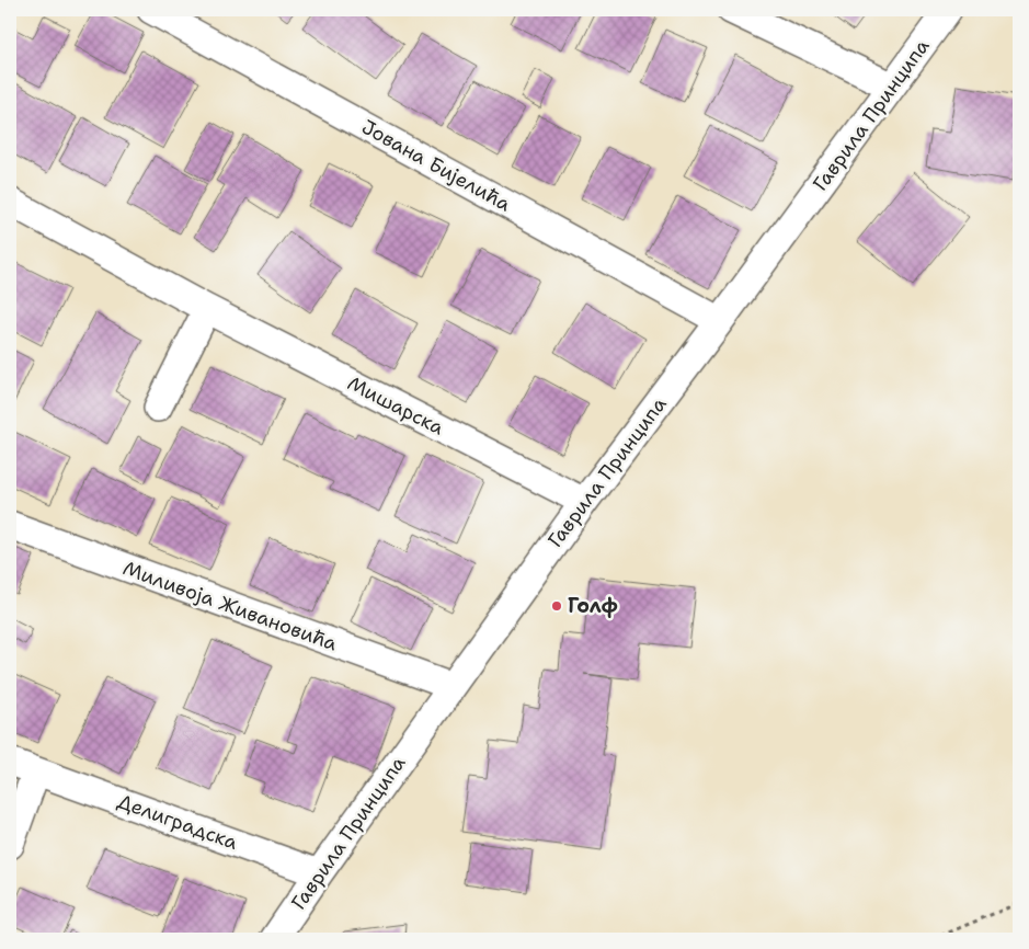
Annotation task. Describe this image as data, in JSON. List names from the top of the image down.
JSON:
{
  "streets": {
    "street": [
      "Гаврила Принципа",
      "Јована Бијелића",
      "Мишарска",
      "Миливоја Живановића",
      "Делиградска"
    ]
  },
  "crossings": [
    ["Гаврила Принципа", "Јована Бијелића"],
    ["Гаврила Принципа", "Мишарска"],
    ["Гаврила Принципа", "Миливоја Живановића"],
    ["Гаврила Принципа", "Делиградска"]
  ],
  "places": ["Голф"]
}
